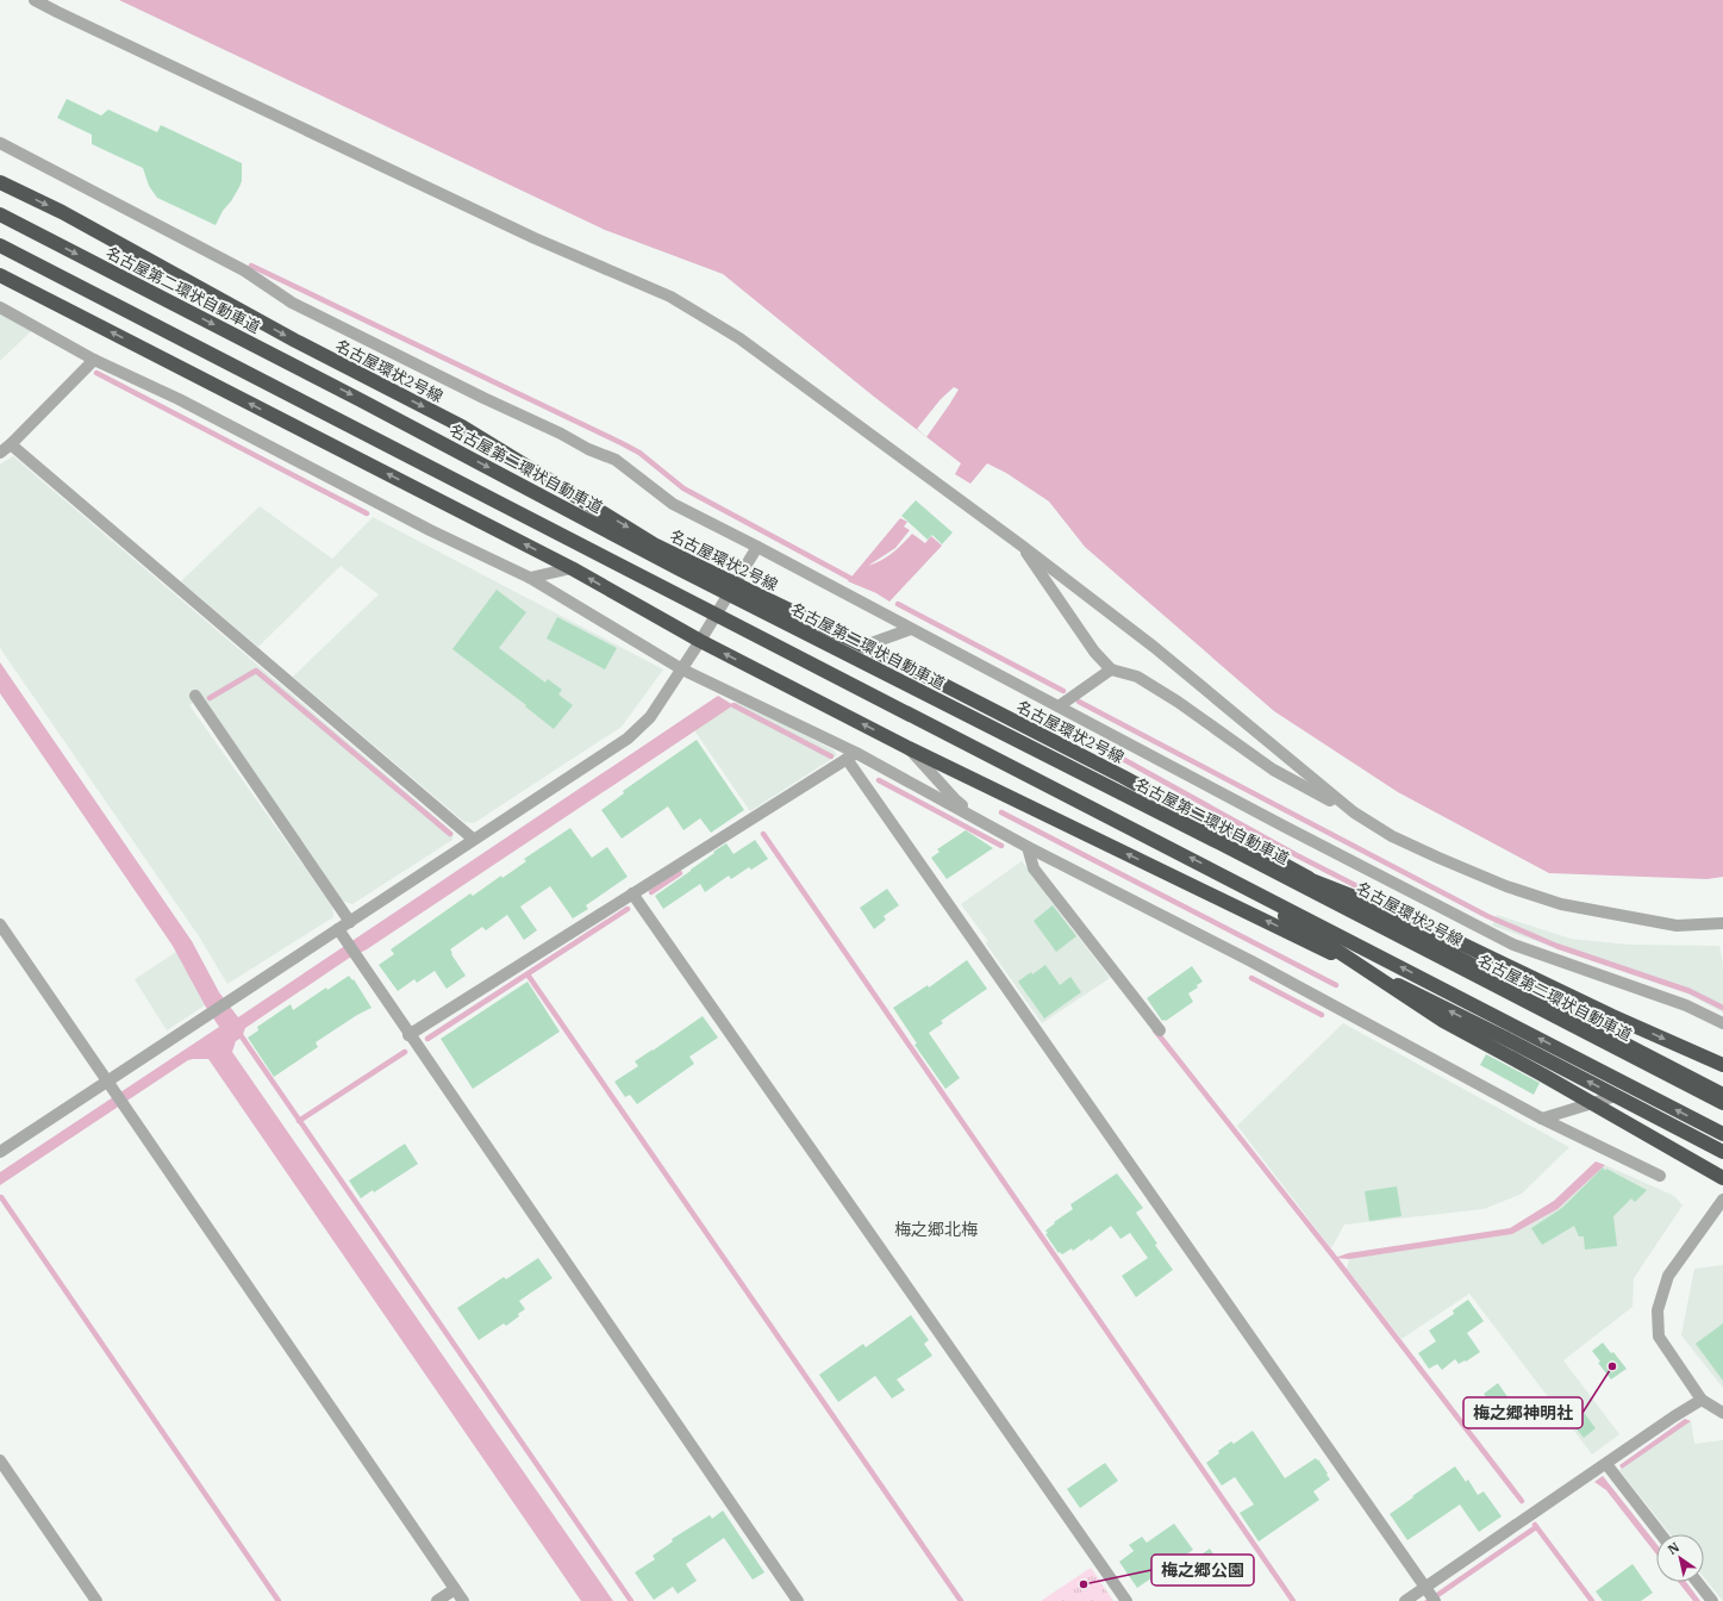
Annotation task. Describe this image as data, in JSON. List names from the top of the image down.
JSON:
{
  "streets": {
    "highway": ["名古屋第二環状自動車道", "名古屋環状2号線"]
  },
  "districts": ["梅之郷北梅"],
  "places": ["梅之郷神明社", "梅之郷公園"],
  "north": "top left"
}
